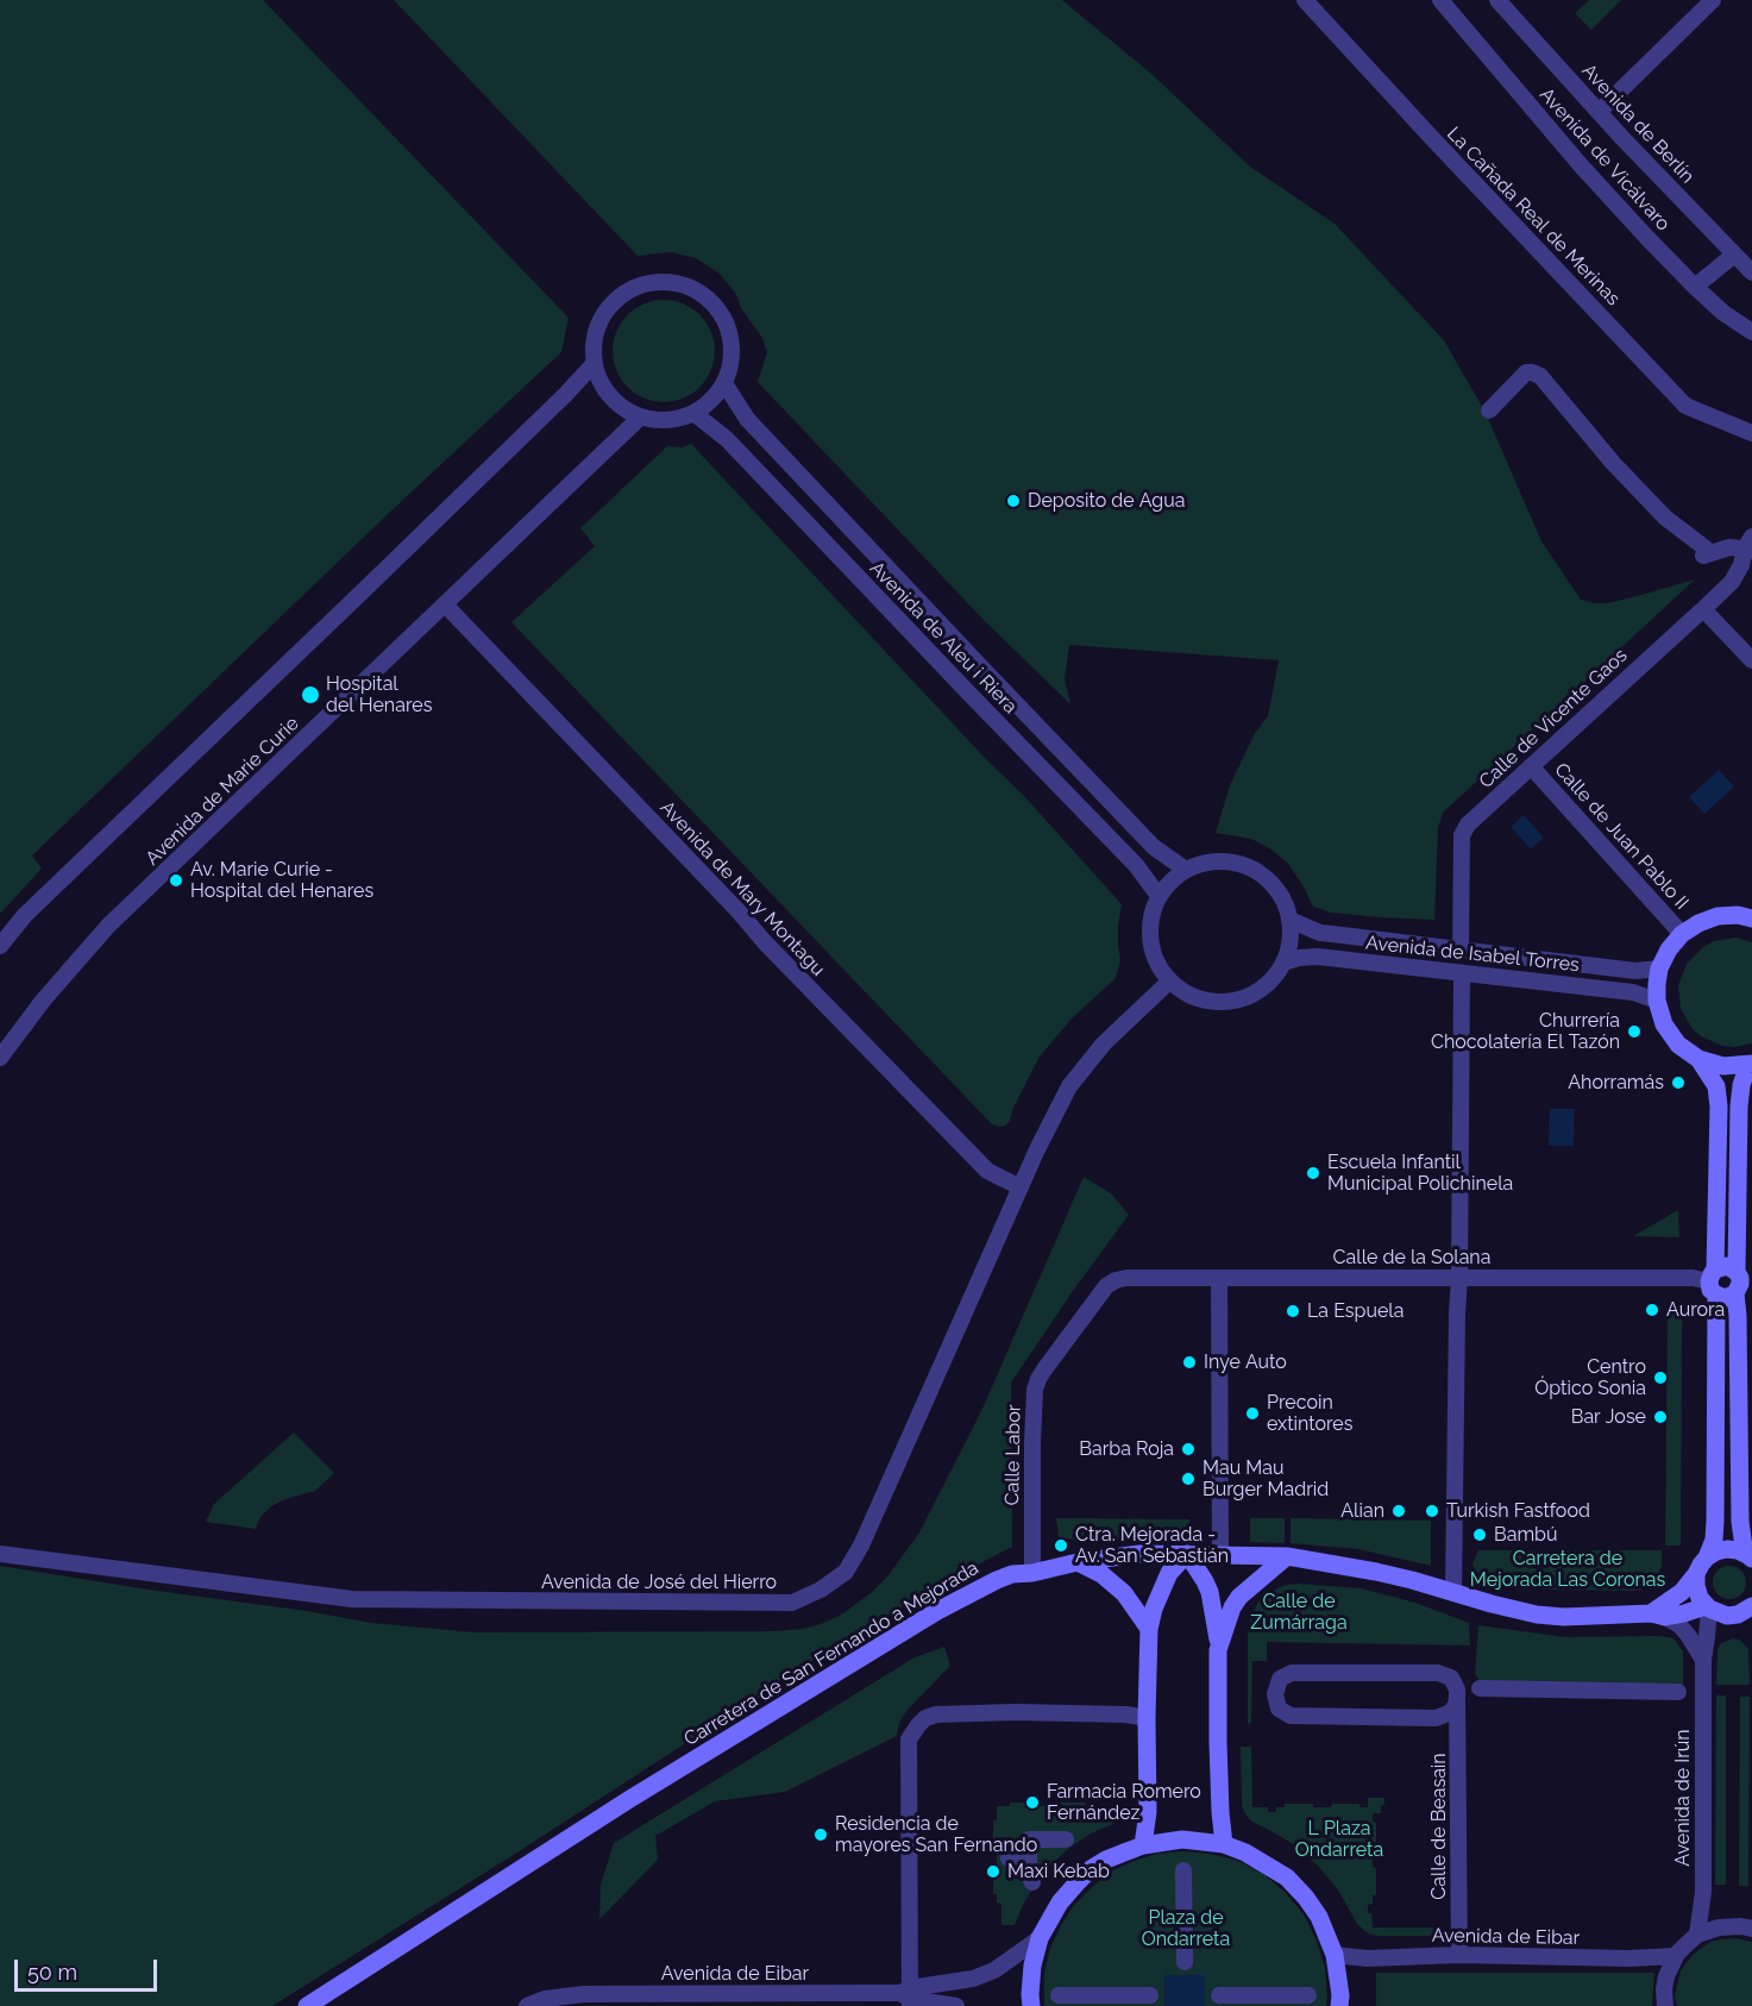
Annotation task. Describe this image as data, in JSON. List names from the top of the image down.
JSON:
{
  "streets": {
    "street": [
      "Avenida de Berlín",
      "Avenida de Vicálvaro",
      "La Cañada Real de Merinas",
      "Avenida de Aleu i Riera",
      "Calle de Vicente Gaos",
      "Avenida de Marie Curie",
      "Calle de Juan Pablo II",
      "Avenida de Mary Montagu",
      "Avenida de Isabel Torres",
      "Calle de la Solana",
      "Calle Labor",
      "Avenida de José del Hierro",
      "Carretera de San Fernando a Mejorada",
      "Avenida de Irún",
      "Calle de Beasain",
      "Avenida de Eibar"
    ]
  },
  "crossings": [
    ["Avenida de Aleu i Riera", "Avenida de Marie Curie"],
    ["Avenida de Aleu i Riera", "Avenida de Isabel Torres"],
    ["Avenida de Aleu i Riera", "Avenida de José del Hierro"],
    ["Calle de Vicente Gaos", "Calle de Juan Pablo II"],
    ["Calle de Vicente Gaos", "Avenida de Isabel Torres"],
    ["Avenida de Marie Curie", "Avenida de Mary Montagu"],
    ["Avenida de Mary Montagu", "Avenida de José del Hierro"],
    ["Avenida de Isabel Torres", "Avenida de José del Hierro"],
    ["Calle de la Solana", "Calle Labor"],
    ["Calle Labor", "Carretera de San Fernando a Mejorada"],
    ["Carretera de San Fernando a Mejorada", "Avenida de Irún"],
    ["Calle de Beasain", "Avenida de Eibar"]
  ],
  "parks": [
    "Carretera de Mejorada Las Coronas",
    "Calle de Zumárraga",
    "L Plaza Ondarreta",
    "Plaza de Ondarreta"
  ],
  "places": [
    "Deposito de Agua",
    "Hospital del Henares",
    "Av. Marie Curie - Hospital del Henares",
    "Churrería Chocolatería El Tazón",
    "Ahorramás",
    "Escuela Infantil Municipal Polichinela",
    "Aurora",
    "La Espuela",
    "Inye Auto",
    "Centro Óptico Sonia",
    "Precoin extintores",
    "Bar Jose",
    "Barba Roja",
    "Mau Mau Burger Madrid",
    "Alian",
    "Turkish Fastfood",
    "Bambú",
    "Ctra. Mejorada - Av. San Sebastián",
    "Farmacia Romero Fernández",
    "Residencia de mayores San Fernando",
    "Maxi Kebab"
  ],
  "scale_bar": "50 m"
}
